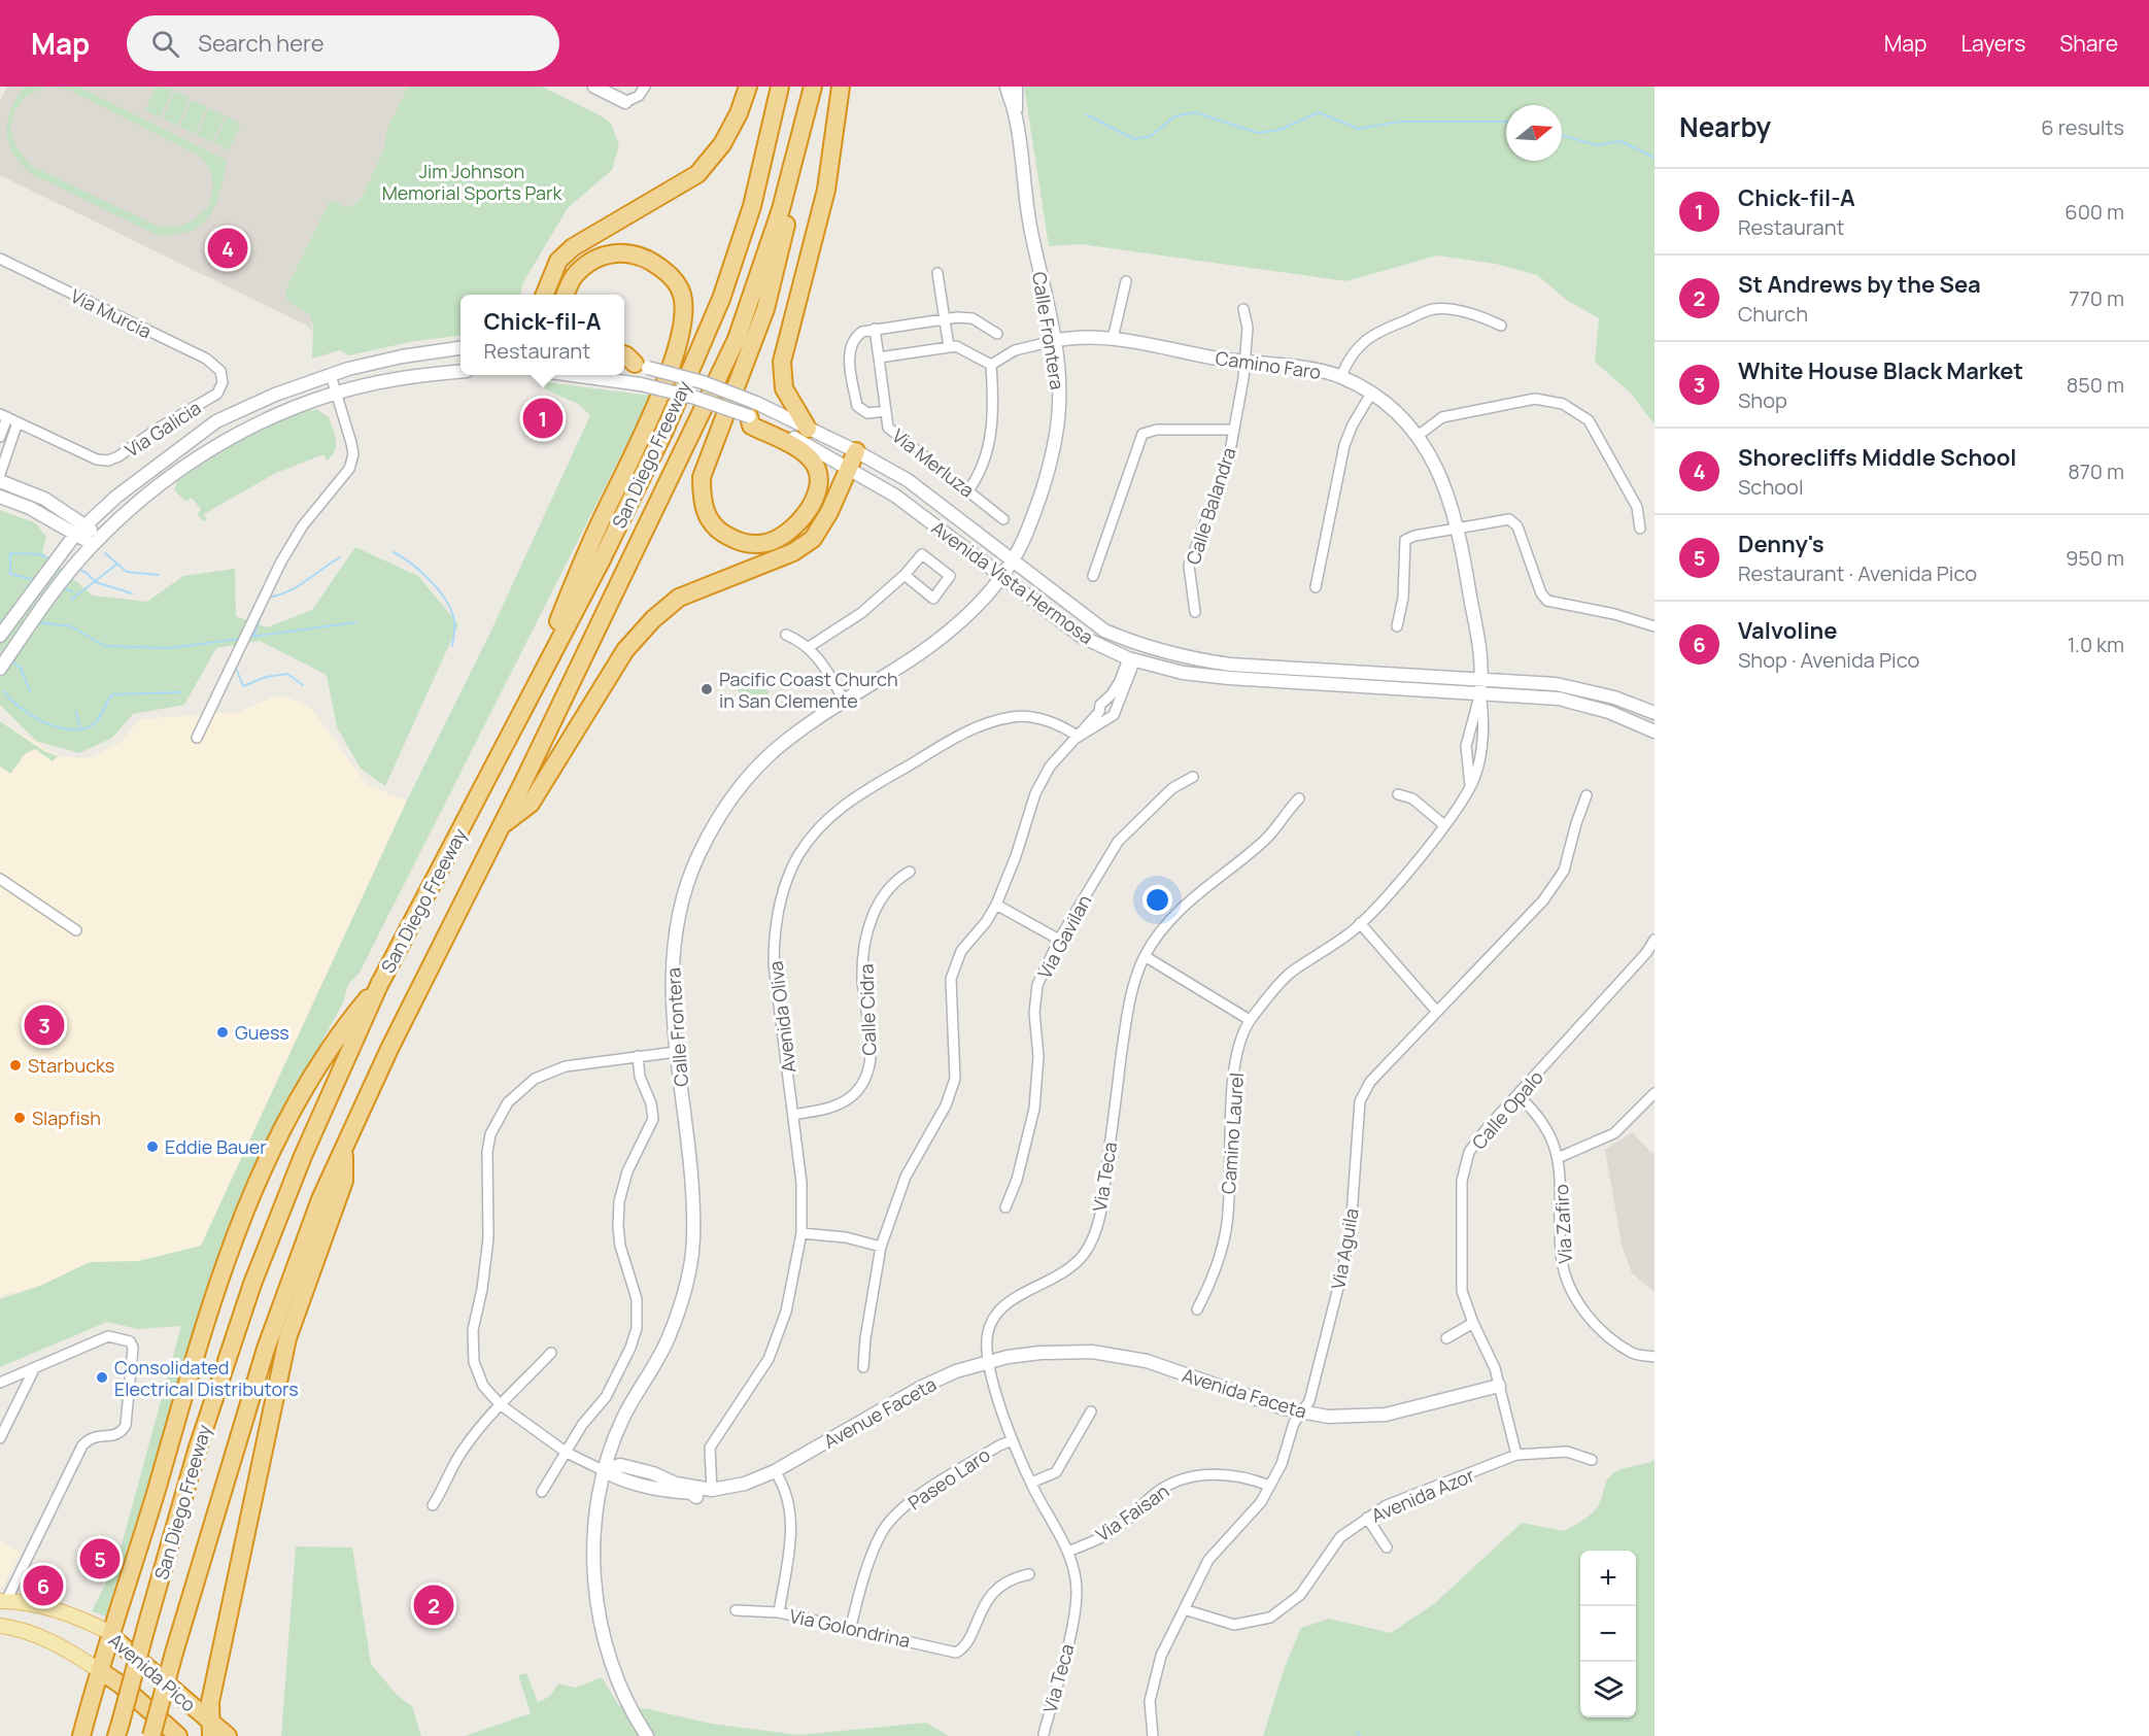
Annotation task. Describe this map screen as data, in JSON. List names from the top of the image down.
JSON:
{
  "streets": {
    "highway": ["San Diego Freeway", "Avenida Pico"],
    "street": [
      "Via Murcia",
      "Calle Frontera",
      "Camino Faro",
      "Via Galicia",
      "Via Merluza",
      "Calle Balandra",
      "Avenida Vista Hermosa",
      "Via Gavilan",
      "Calle Cidra",
      "Avenida Oliva",
      "Calle Opalo",
      "Camino Laurel",
      "Via Teca",
      "Via Zafiro",
      "Via Aguila",
      "Avenida Faceta",
      "Avenue Faceta",
      "Paseo Laro",
      "Avenida Azor",
      "Via Faisan",
      "Via Golondrina"
    ]
  },
  "crossings": [
    ["Via Murcia", "Via Galicia"],
    ["Calle Frontera", "Camino Faro"],
    ["Calle Frontera", "Avenida Vista Hermosa"],
    ["Camino Faro", "Calle Balandra"],
    ["Camino Faro", "Avenida Vista Hermosa"],
    ["Camino Faro", "Camino Laurel"],
    ["Avenida Vista Hermosa", "Camino Laurel"],
    ["Calle Cidra", "Avenida Oliva"],
    ["Calle Opalo", "Via Zafiro"],
    ["Calle Opalo", "Avenida Faceta"],
    ["Calle Opalo", "Avenida Azor"],
    ["Via Teca", "Avenida Faceta"],
    ["Via Teca", "Avenue Faceta"],
    ["Via Teca", "Paseo Laro"],
    ["Via Teca", "Via Faisan"],
    ["Via Aguila", "Avenida Faceta"],
    ["Via Aguila", "Avenida Azor"],
    ["Via Aguila", "Via Faisan"],
    ["Avenida Faceta", "Avenue Faceta"],
    ["Paseo Laro", "Via Golondrina"]
  ],
  "parks": ["Jim Johnson Memorial Sports Park"],
  "places": [
    "Pacific Coast Church in San Clemente",
    "Guess",
    "Starbucks",
    "Slapfish",
    "Eddie Bauer",
    "Consolidated Electrical Distributors"
  ],
  "north": "right",
  "page": {
    "header": "Map",
    "search": "Search here",
    "nav": ["Map", "Layers", "Share"],
    "heading": ["Nearby", "6 results"],
    "list": [
      {
        "mark": "1",
        "name": "Chick-fil-A",
        "note": "Restaurant",
        "value": "600 m"
      },
      {
        "mark": "2",
        "name": "St Andrews by the Sea",
        "note": "Church",
        "value": "770 m"
      },
      {
        "mark": "3",
        "name": "White House Black Market",
        "note": "Shop",
        "value": "850 m"
      },
      {
        "mark": "4",
        "name": "Shorecliffs Middle School",
        "note": "School",
        "value": "870 m"
      },
      {
        "mark": "5",
        "name": "Denny's",
        "note": "Restaurant · Avenida Pico",
        "value": "950 m"
      },
      {
        "mark": "6",
        "name": "Valvoline",
        "note": "Shop · Avenida Pico",
        "value": "1.0 km"
      }
    ],
    "pins": [
      "4",
      "1",
      "3",
      "5",
      "6",
      "2"
    ],
    "popup": ["Chick-fil-A", "Restaurant"],
    "map_buttons": ["+", "−"]
  }
}
